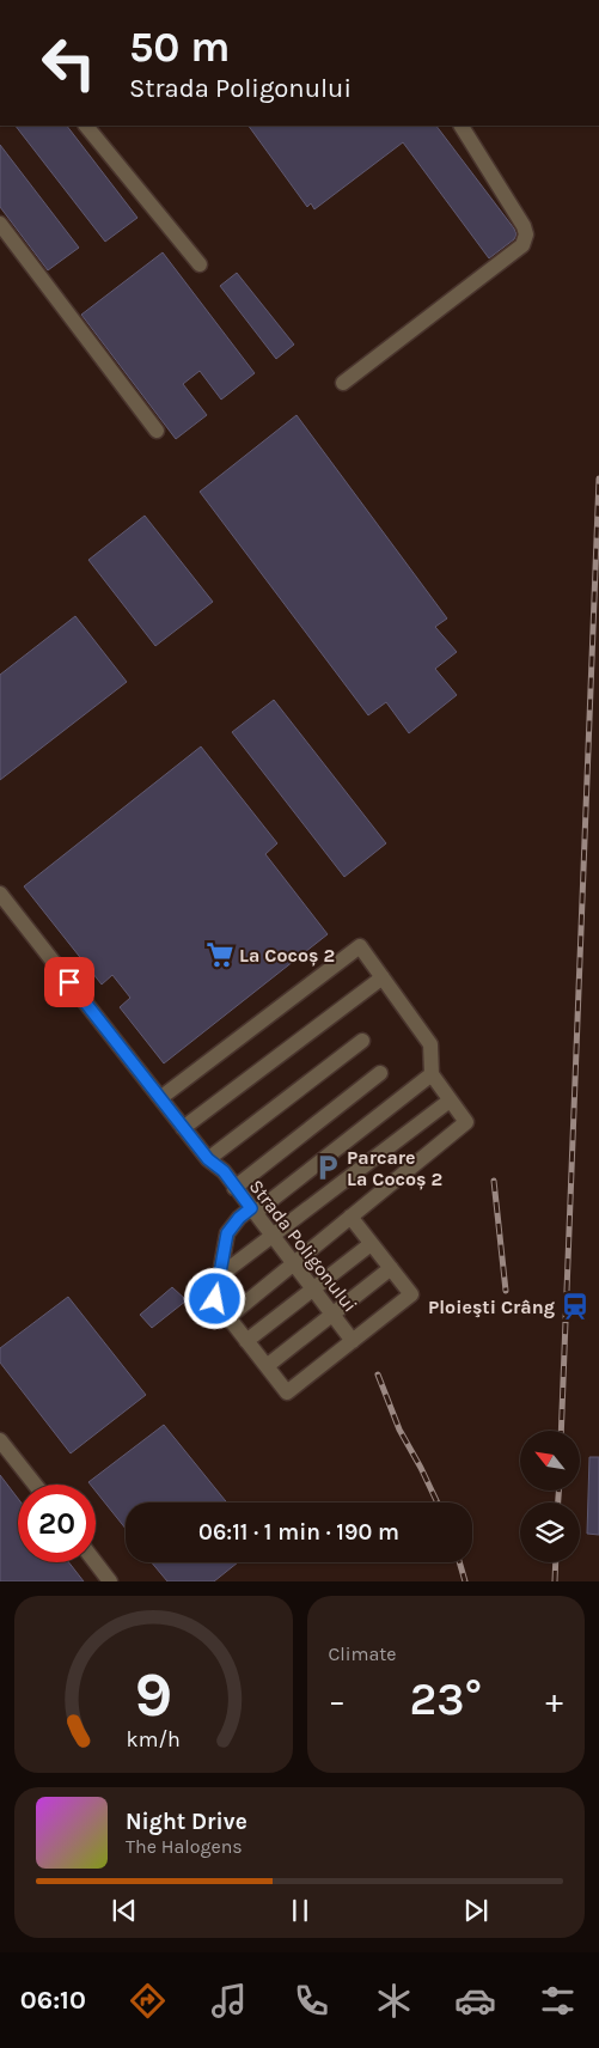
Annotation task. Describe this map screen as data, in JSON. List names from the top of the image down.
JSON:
{
  "streets": {
    "lane": ["Strada Poligonului"]
  },
  "places": {
    "supermarket": ["La Cocoș 2"],
    "parking": ["Parcare La Cocoș 2"],
    "station": ["Ploieşti Crâng"]
  },
  "north": "top left",
  "page": {
    "turn": ["50 m", "Strada Poligonului"],
    "limit": "20",
    "trip": "06:11 · 1 min · 190 m",
    "tile": "Climate",
    "heat": ["−", "23°", "+"],
    "song": ["Night Drive", "The Halogens"],
    "tabs": "06:10",
    "gauge": ["9", "km/h"]
  }
}
